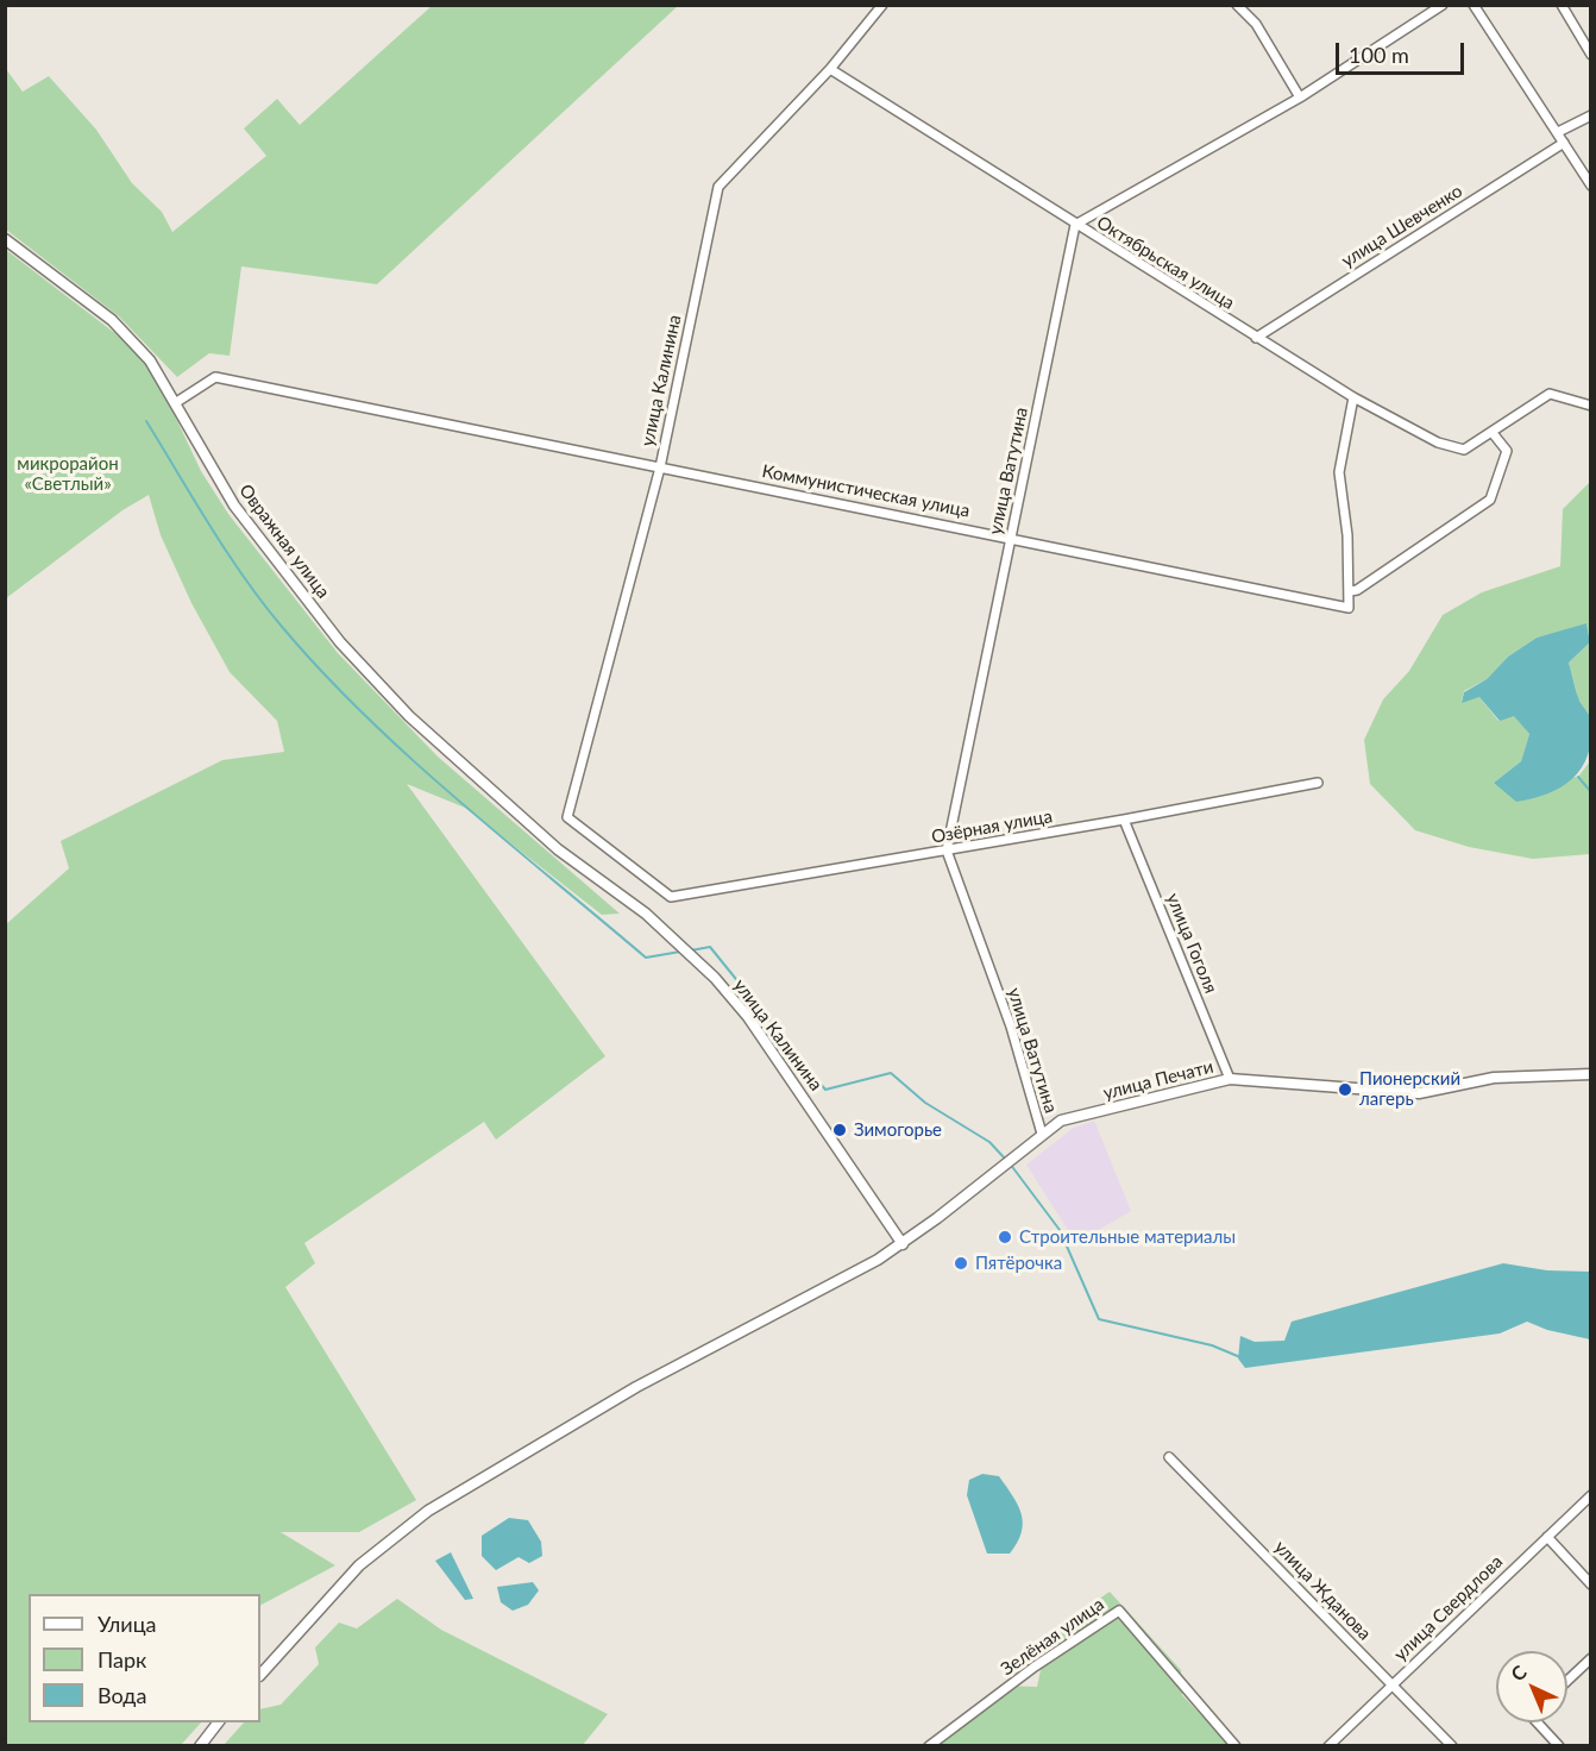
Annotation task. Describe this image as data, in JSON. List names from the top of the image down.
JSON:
{
  "streets": {
    "street": [
      "улица Шевченко",
      "Октябрьская улица",
      "улица Калинина",
      "улица Ватутина",
      "Коммунистическая улица",
      "Овражная улица",
      "Озёрная улица",
      "улица Гоголя",
      "улица Печати",
      "улица Жданова",
      "улица Свердлова",
      "Зелёная улица"
    ]
  },
  "crossings": [
    ["улица Шевченко", "Октябрьская улица"],
    ["Октябрьская улица", "улица Калинина"],
    ["Октябрьская улица", "улица Ватутина"],
    ["улица Калинина", "Коммунистическая улица"],
    ["улица Калинина", "Овражная улица"],
    ["улица Калинина", "Озёрная улица"],
    ["улица Калинина", "улица Печати"],
    ["улица Ватутина", "Коммунистическая улица"],
    ["улица Ватутина", "Озёрная улица"],
    ["улица Ватутина", "улица Печати"],
    ["Коммунистическая улица", "Овражная улица"],
    ["Озёрная улица", "улица Гоголя"],
    ["улица Гоголя", "улица Печати"],
    ["улица Жданова", "улица Свердлова"]
  ],
  "parks": ["микрорайон «Светлый»"],
  "places": [
    "Пионерский лагерь",
    "Зимогорье",
    "Строительные материалы",
    "Пятёрочка"
  ],
  "legend": ["Улица", "Парк", "Вода"],
  "scale_bar": "100 m",
  "north": "top left"
}
